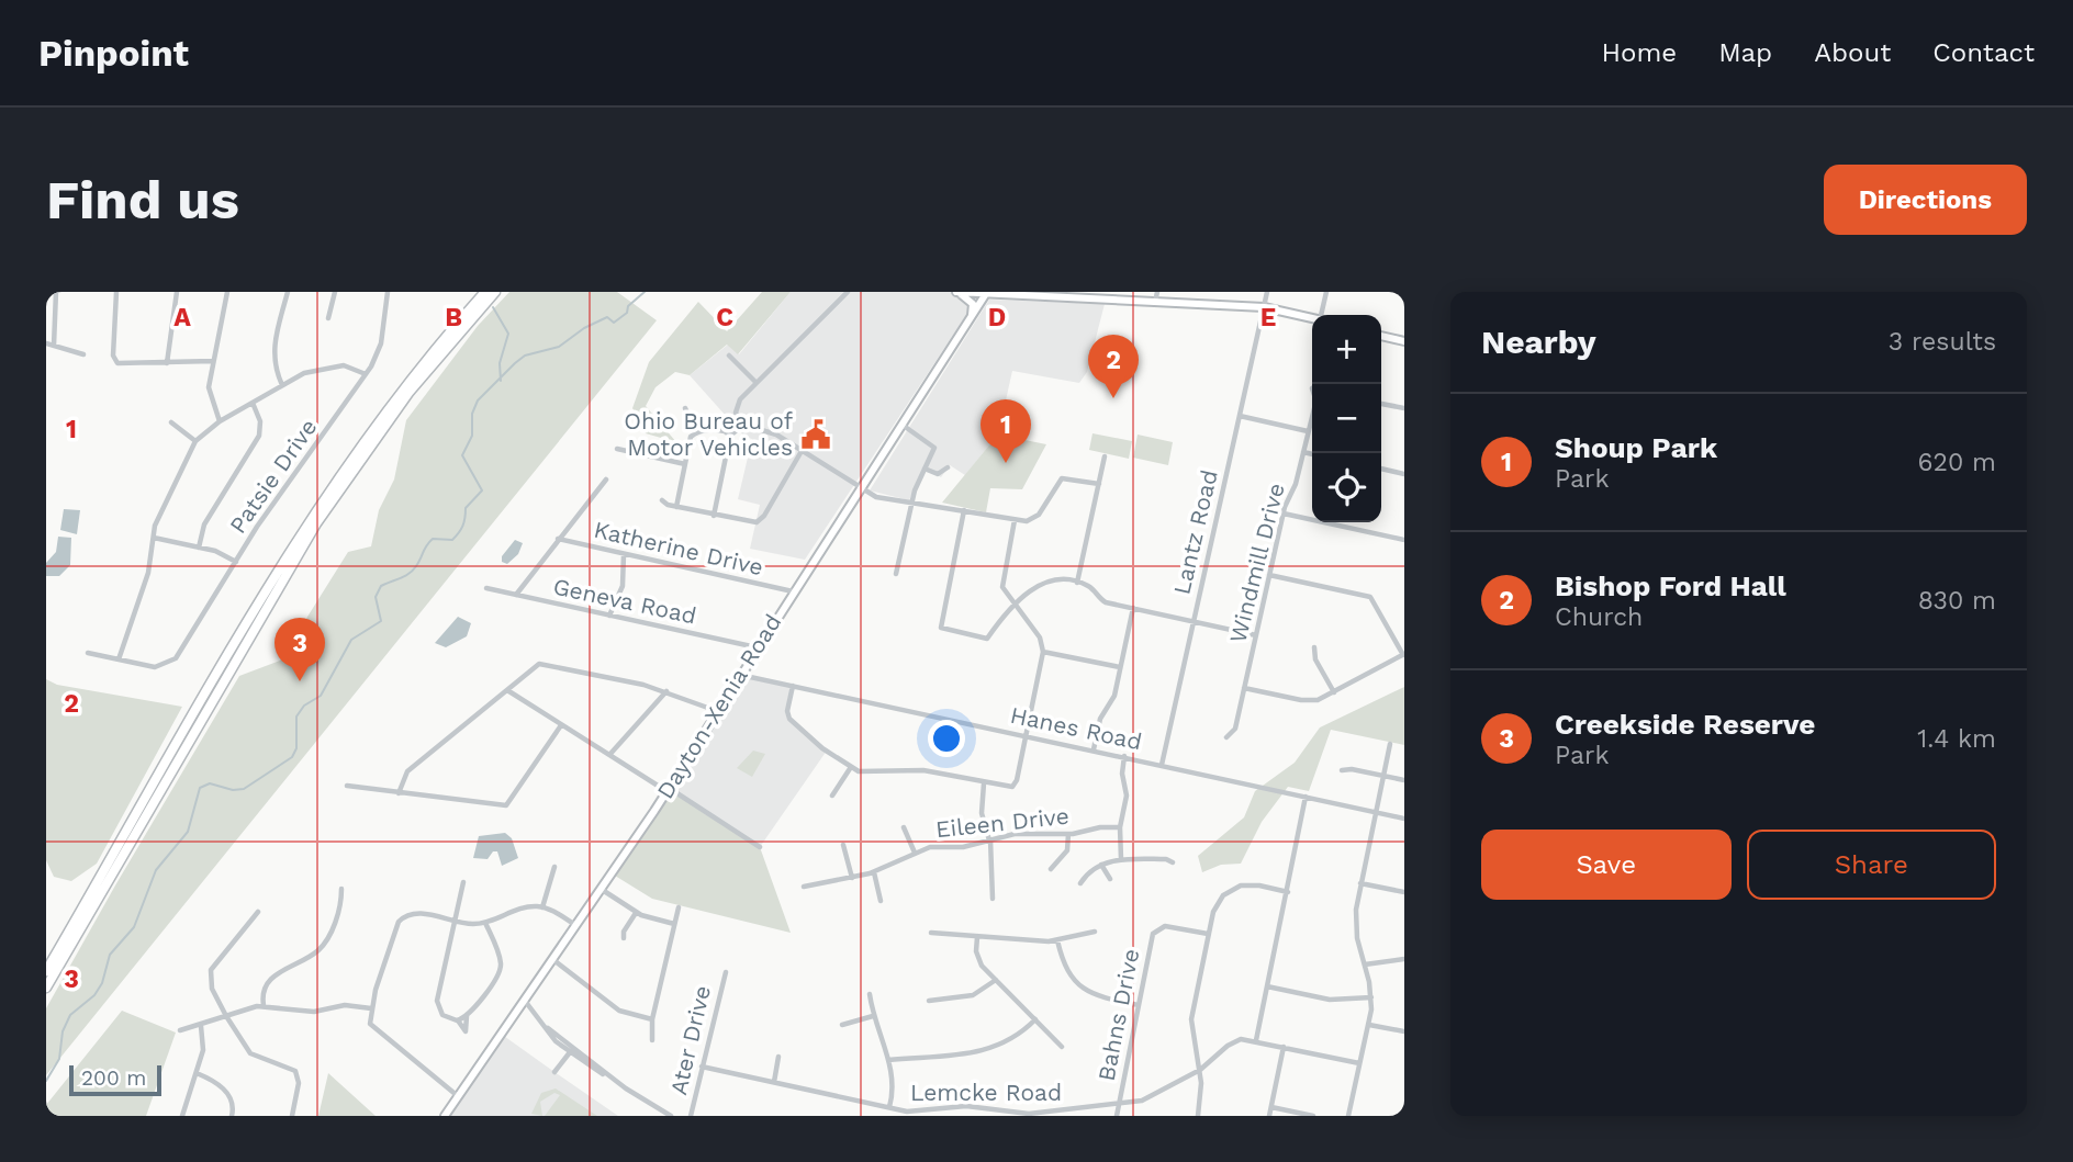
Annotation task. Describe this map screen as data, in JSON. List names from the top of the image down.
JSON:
{
  "streets": {
    "main road": ["Dayton-Xenia Road"],
    "street": [
      "Patsie Drive",
      "Lantz Road",
      "Katherine Drive",
      "Windmill Drive",
      "Geneva Road",
      "Hanes Road",
      "Eileen Drive",
      "Bahns Drive",
      "Ater Drive",
      "Lemcke Road"
    ]
  },
  "crossings": [
    ["Lantz Road", "Hanes Road"],
    ["Katherine Drive", "Dayton-Xenia Road"],
    ["Geneva Road", "Dayton-Xenia Road"],
    ["Dayton-Xenia Road", "Hanes Road"],
    ["Bahns Drive", "Lemcke Road"],
    ["Ater Drive", "Lemcke Road"]
  ],
  "places": {
    "public building": ["Ohio Bureau of Motor Vehicles"]
  },
  "scale_bar": "200 m",
  "page": {
    "header": "Pinpoint",
    "nav": [
      "Home",
      "Map",
      "About",
      "Contact"
    ],
    "buttons": [
      "Directions",
      ["Save", "Share"]
    ],
    "title": "Find us",
    "heading": ["Nearby", "3 results"],
    "map_buttons": ["+", "−"],
    "pins": ["2", "1", "3"],
    "list": [
      {
        "mark": "1",
        "name": "Shoup Park",
        "note": "Park",
        "value": "620 m"
      },
      {
        "mark": "2",
        "name": "Bishop Ford Hall",
        "note": "Church",
        "value": "830 m"
      },
      {
        "mark": "3",
        "name": "Creekside Reserve",
        "note": "Park",
        "value": "1.4 km"
      }
    ],
    "scale": "200 m"
  },
  "grid": {
    "columns": [
      "A",
      "B",
      "C",
      "D",
      "E"
    ],
    "rows": ["1", "2", "3"]
  }
}
